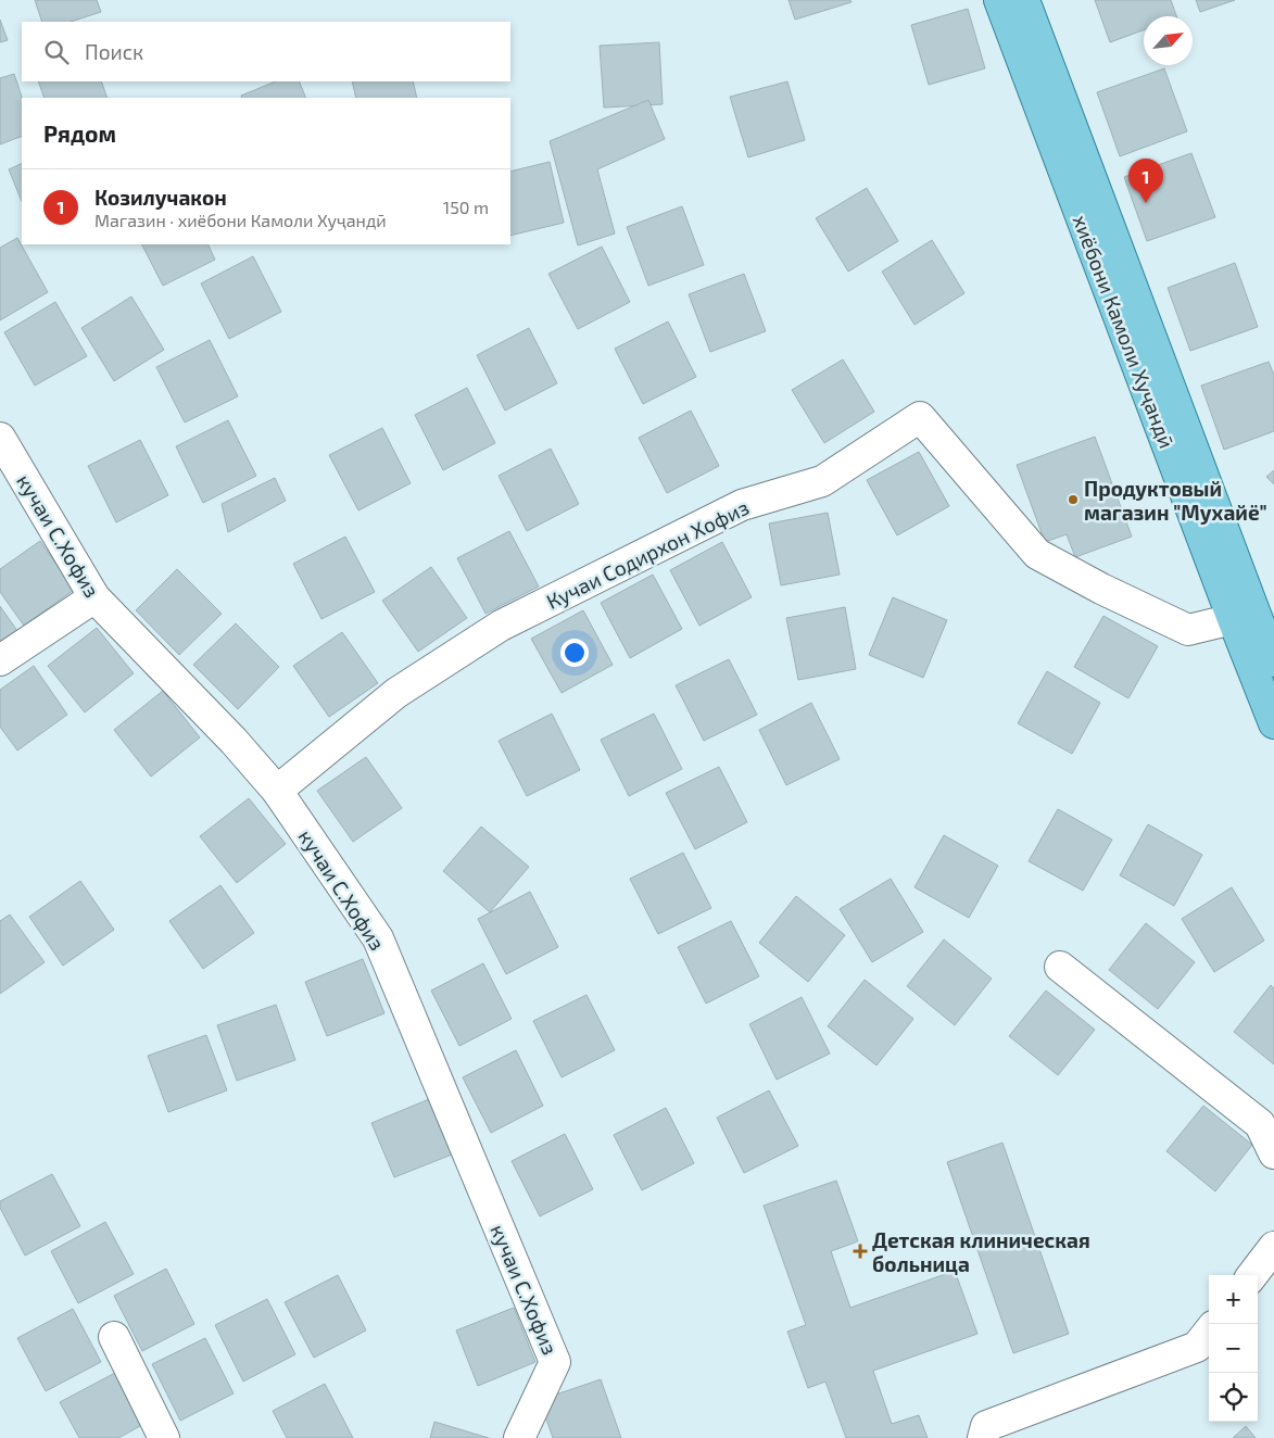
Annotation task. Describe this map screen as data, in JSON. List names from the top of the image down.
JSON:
{
  "streets": {
    "main road": ["хиёбони Камоли Хуҷандӣ"],
    "street": ["кучаи С.Хофиз", "Кучаи Содирхон Хофиз"]
  },
  "crossings": [
    ["хиёбони Камоли Хуҷандӣ", "Кучаи Содирхон Хофиз"],
    ["кучаи С.Хофиз", "Кучаи Содирхон Хофиз"]
  ],
  "places": {
    "other": ["Продуктовый магазин \"Мухайё\""],
    "health": ["Детская клиническая больница"]
  },
  "north": "top right",
  "page": {
    "search": "Поиск",
    "heading": "Рядом",
    "pins": "1",
    "list": [
      {
        "mark": "1",
        "name": "Козилучакон",
        "note": "Магазин · хиёбони Камоли Хуҷандӣ",
        "value": "150 m"
      }
    ],
    "map_buttons": ["+", "−"]
  }
}
